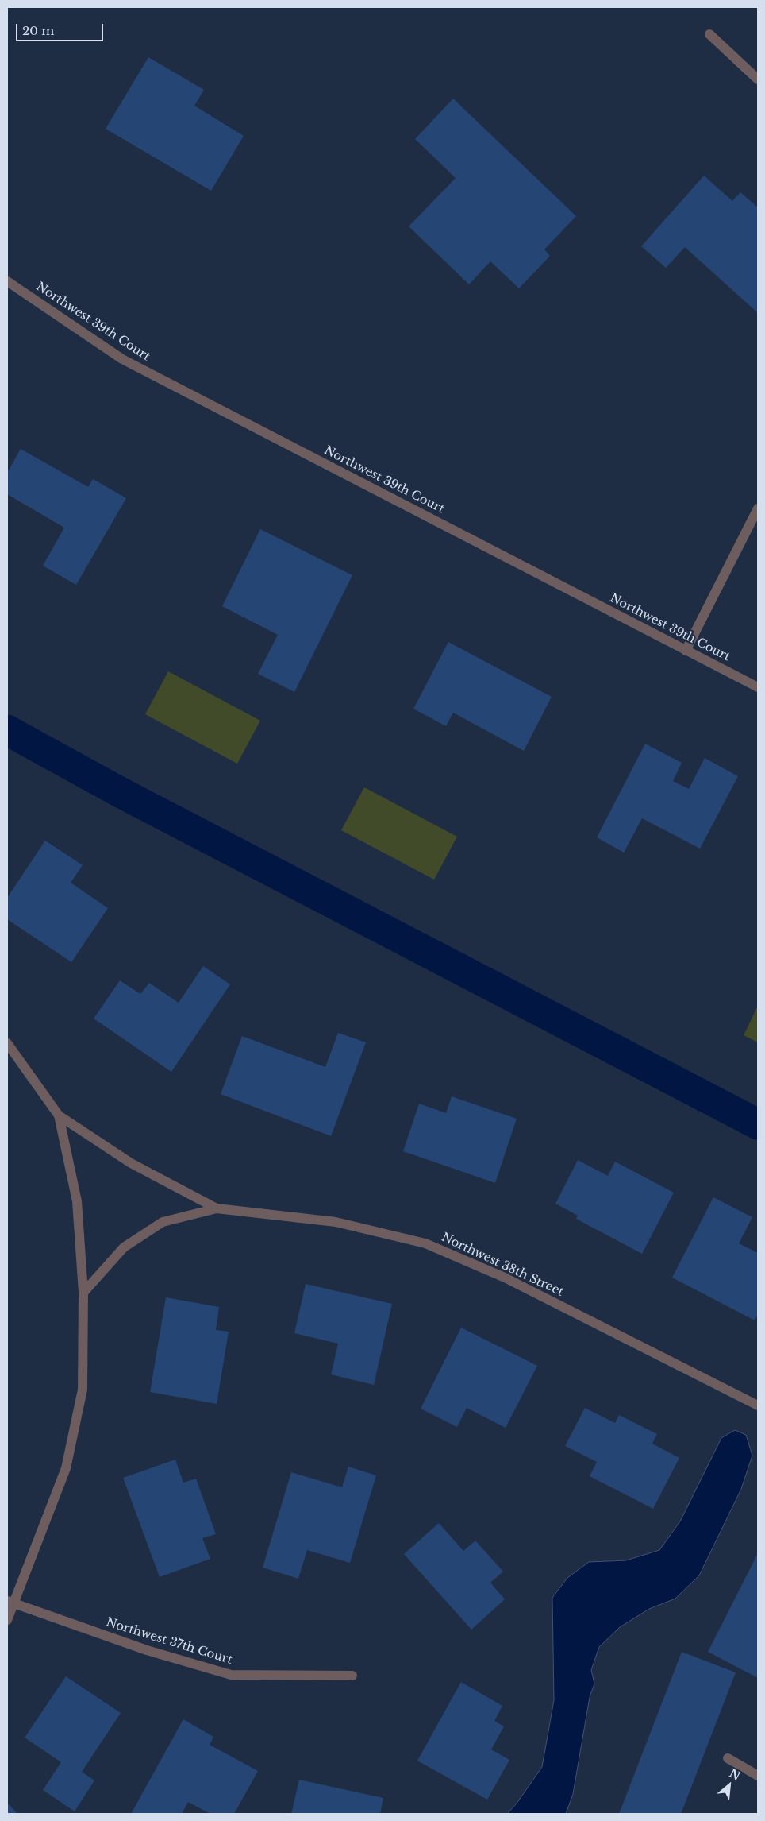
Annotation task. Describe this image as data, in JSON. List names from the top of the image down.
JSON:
{
  "streets": {
    "street": ["Northwest 39th Court", "Northwest 38th Street", "Northwest 37th Court"]
  },
  "scale_bar": "20 m",
  "north": "top right"
}
